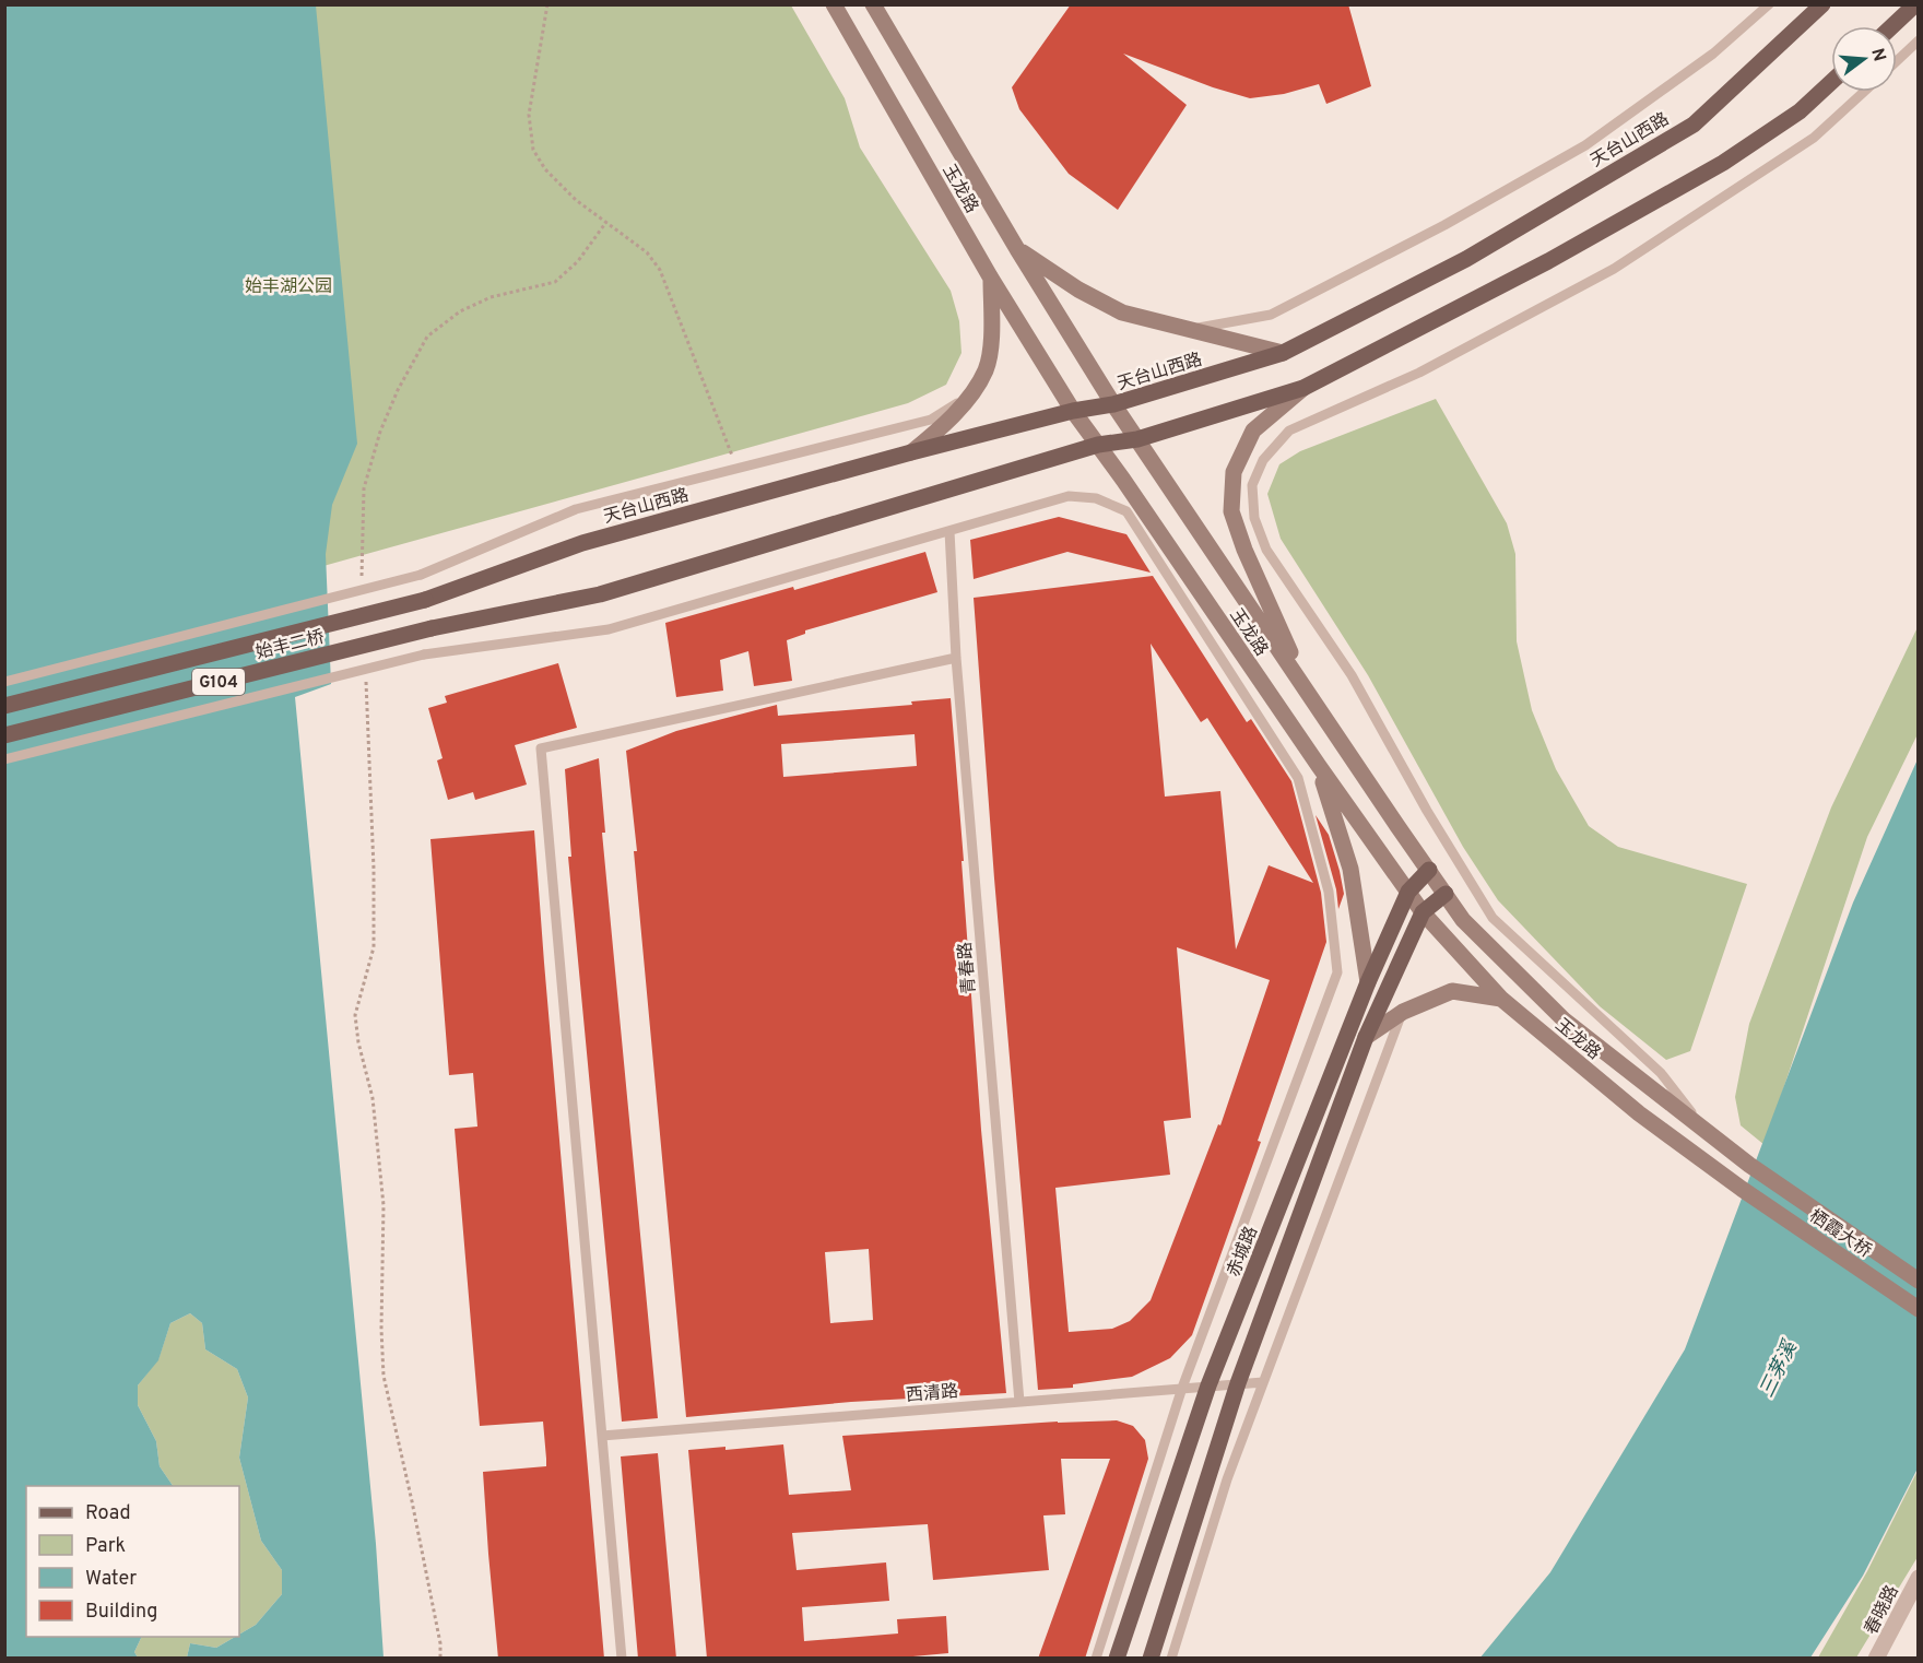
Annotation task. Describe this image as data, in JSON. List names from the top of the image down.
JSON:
{
  "streets": {
    "main road": [
      "天台山西路",
      "玉龙路",
      "始丰二桥",
      "G104",
      "栖霞大桥",
      "赤城路"
    ],
    "street": ["春晓路"],
    "lane": ["青春路", "西清路"]
  },
  "crossings": [
    ["天台山西路", "玉龙路"],
    ["天台山西路", "始丰二桥"],
    ["玉龙路", "始丰二桥"],
    ["玉龙路", "栖霞大桥"],
    ["玉龙路", "赤城路"],
    ["青春路", "西清路"],
    ["赤城路", "西清路"]
  ],
  "water": ["三茅溪"],
  "parks": ["始丰湖公园"],
  "legend": [
    "Road",
    "Park",
    "Water",
    "Building"
  ],
  "north": "right"
}
